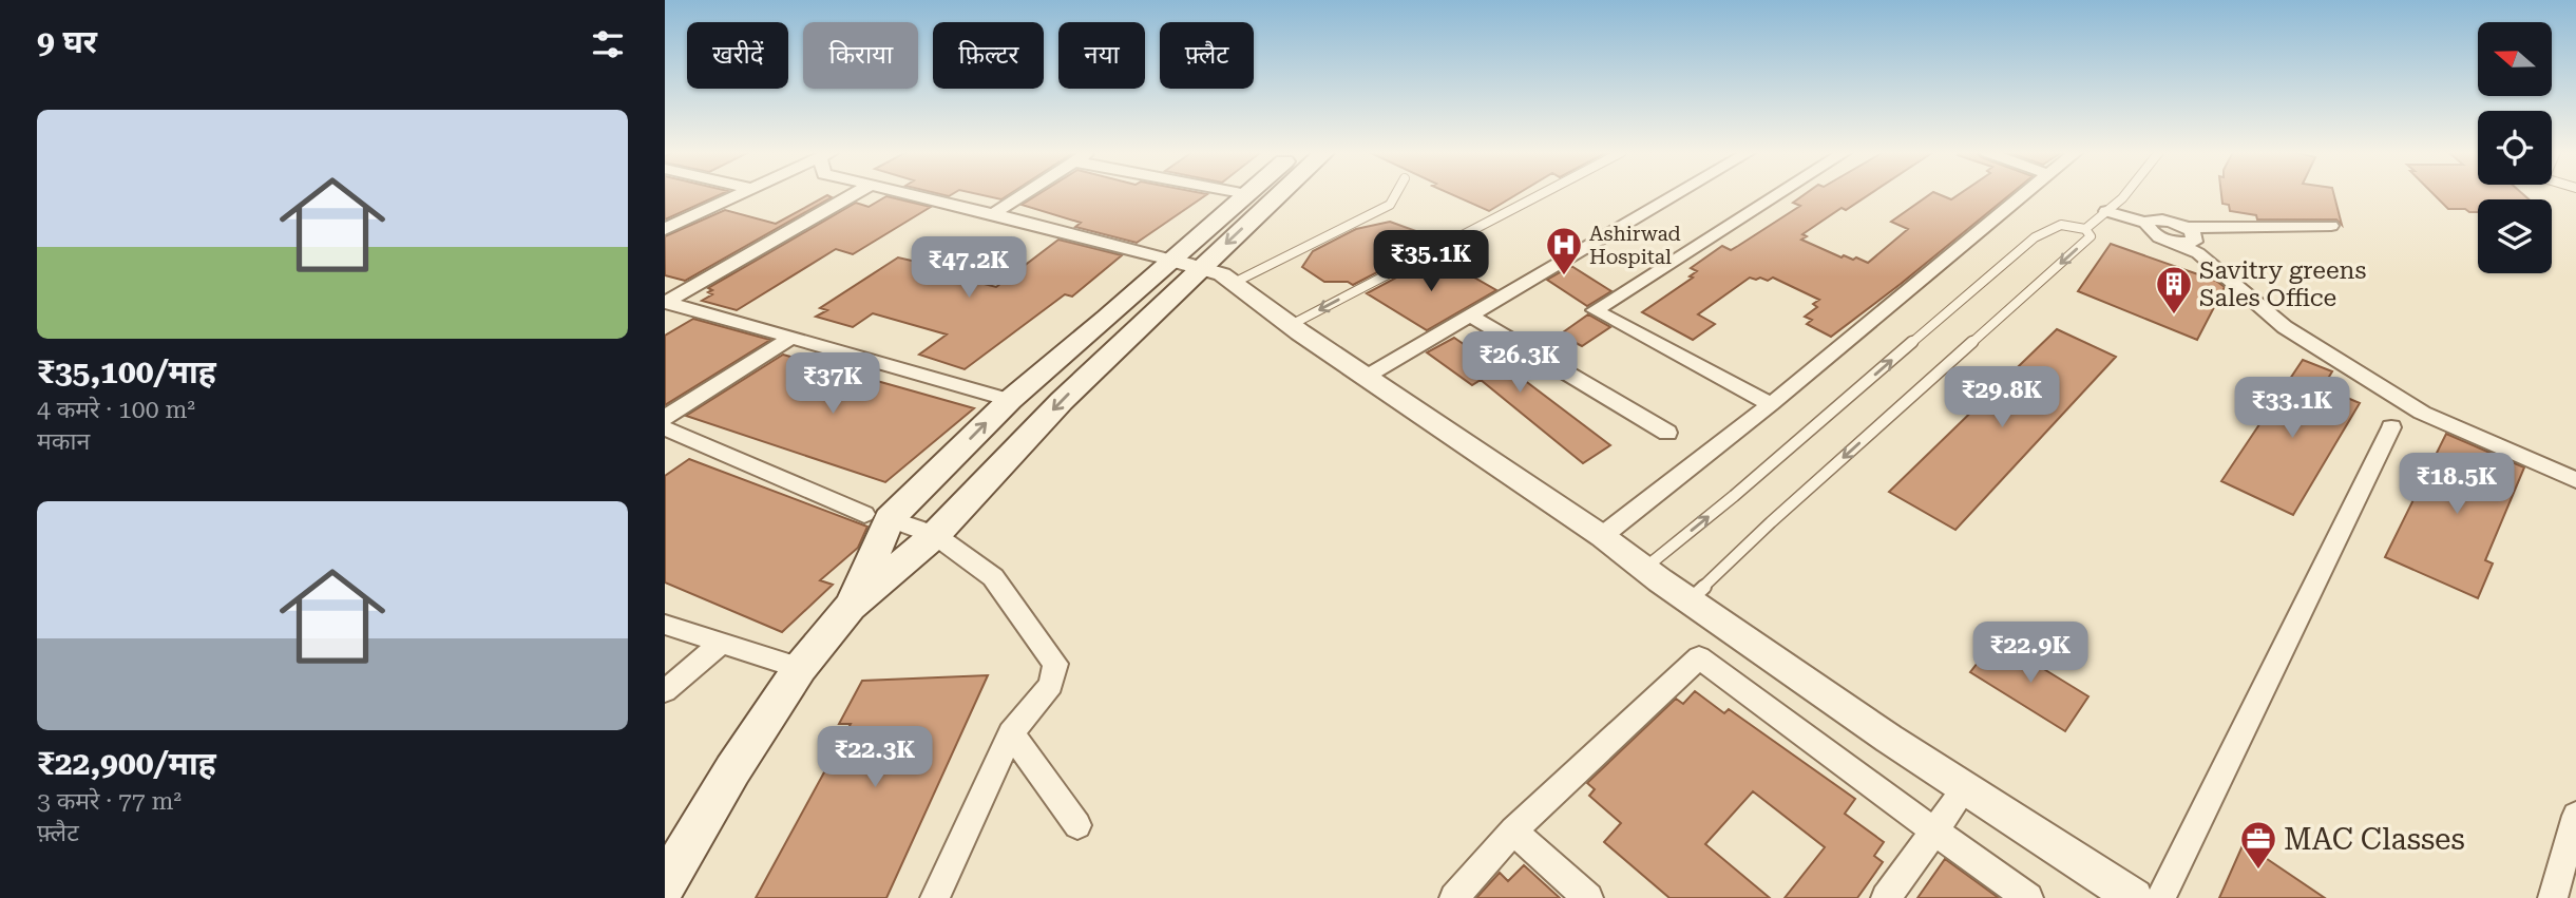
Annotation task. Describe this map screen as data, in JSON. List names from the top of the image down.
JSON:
{
  "places": {
    "hospital": ["Ashirwad Hospital"],
    "building": ["Savitry greens Sales Office"],
    "office": ["MAC Classes"]
  },
  "north": "left",
  "page": {
    "heading": "9 घर",
    "chip": [
      "खरीदें",
      "किराया",
      "फ़िल्टर",
      "नया",
      "फ़्लैट"
    ],
    "list": [
      {
        "name": "₹35,100/माह",
        "note": "4 कमरे · 100 m² · मकान"
      },
      {
        "name": "₹22,900/माह",
        "note": "3 कमरे · 77 m² · फ़्लैट"
      }
    ],
    "price": [
      "₹35.1K",
      "₹47.2K",
      "₹26.3K",
      "₹37K",
      "₹29.8K",
      "₹33.1K",
      "₹18.5K",
      "₹22.9K",
      "₹22.3K"
    ]
  }
}
